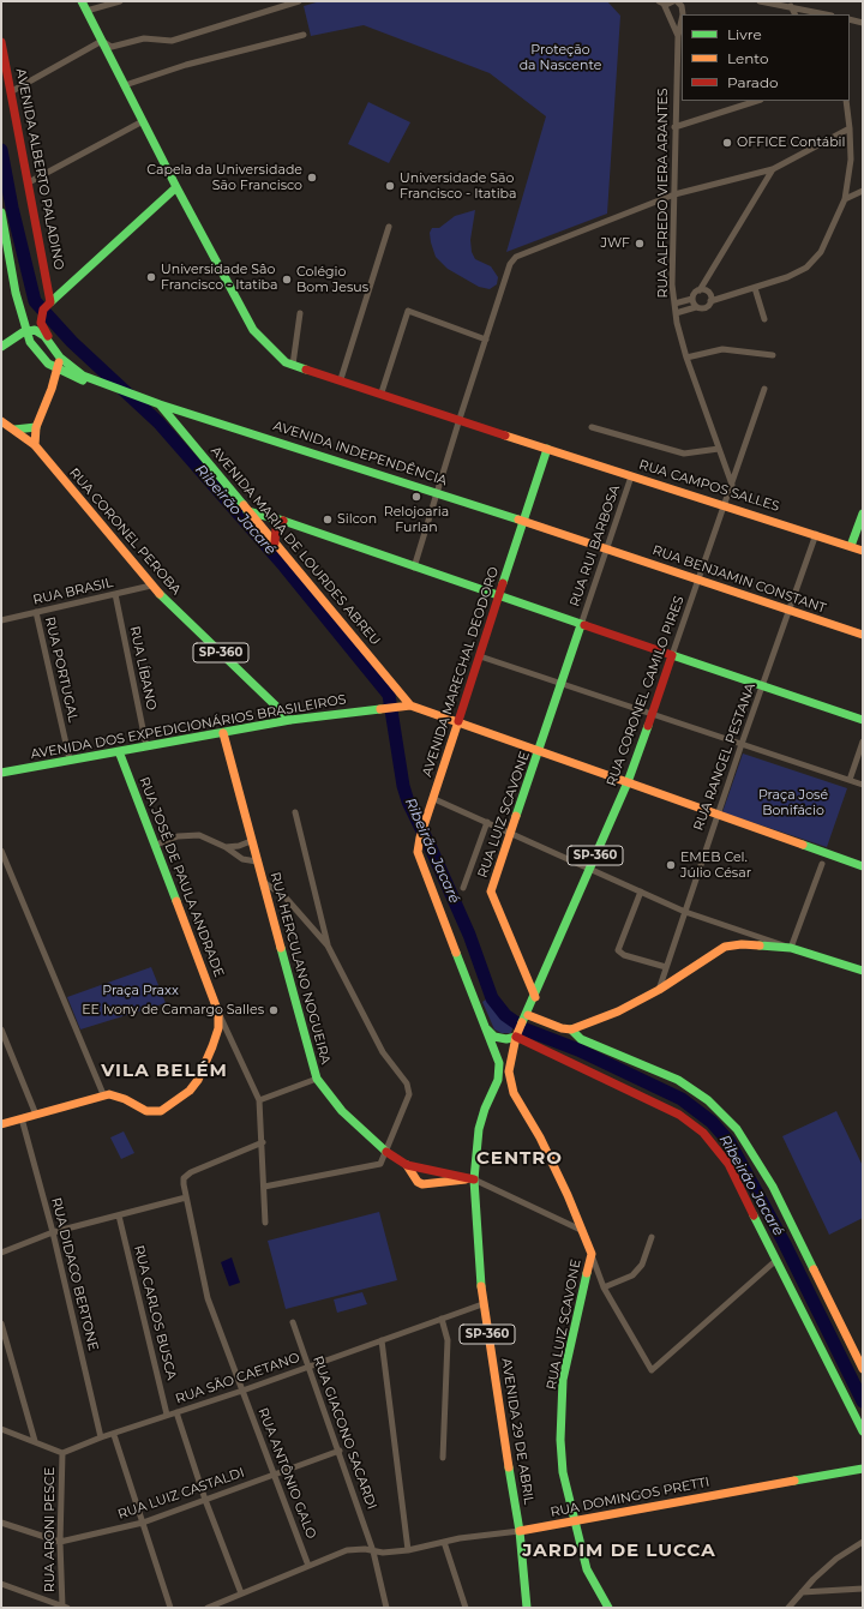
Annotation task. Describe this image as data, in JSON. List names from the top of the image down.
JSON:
{
  "streets": {
    "main road": [
      "AVENIDA ALBERTO PALADINO",
      "AVENIDA INDEPENDÊNCIA",
      "RUA CAMPOS SALLES",
      "RUA CORONEL PEROBA",
      "AVENIDA MARIA DE LOURDES ABREU",
      "RUA BENJAMIN CONSTANT",
      "SP-360",
      "AVENIDA MARECHAL DEODORO",
      "RUA CORONEL CAMILO PIRES",
      "AVENIDA DOS EXPEDICIONÁRIOS BRASILEIROS",
      "RUA LUIZ SCAVONE",
      "RUA JOSÉ DE PAULA ANDRADE",
      "RUA HERCULANO NOGUEIRA",
      "AVENIDA 29 DE ABRIL",
      "RUA DOMINGOS PRETTI"
    ],
    "street": [
      "RUA ALFREDO VIERA ARANTES",
      "RUA RUI BARBOSA",
      "RUA BRASIL",
      "RUA LÍBANO",
      "RUA PORTUGAL",
      "RUA RANGEL PESTANA",
      "RUA DIDACO BERTONE",
      "RUA CARLOS BUSCA",
      "RUA SÃO CAETANO",
      "RUA GIACONO SACARDI",
      "RUA ANTÔNIO GALO",
      "RUA LUIZ CASTALDI",
      "RUA ARONI PESCE"
    ]
  },
  "crossings": [
    ["AVENIDA ALBERTO PALADINO", "AVENIDA INDEPENDÊNCIA"],
    ["RUA ALFREDO VIERA ARANTES", "RUA CORONEL CAMILO PIRES"],
    ["AVENIDA INDEPENDÊNCIA", "AVENIDA MARIA DE LOURDES ABREU"],
    ["AVENIDA INDEPENDÊNCIA", "RUA RUI BARBOSA"],
    ["AVENIDA INDEPENDÊNCIA", "RUA BENJAMIN CONSTANT"],
    ["AVENIDA INDEPENDÊNCIA", "AVENIDA MARECHAL DEODORO"],
    ["RUA CAMPOS SALLES", "RUA RUI BARBOSA"],
    ["RUA CAMPOS SALLES", "AVENIDA MARECHAL DEODORO"],
    ["RUA CAMPOS SALLES", "RUA CORONEL CAMILO PIRES"],
    ["RUA CAMPOS SALLES", "RUA RANGEL PESTANA"],
    ["RUA CORONEL PEROBA", "RUA BRASIL"],
    ["RUA CORONEL PEROBA", "AVENIDA DOS EXPEDICIONÁRIOS BRASILEIROS"],
    ["AVENIDA MARIA DE LOURDES ABREU", "AVENIDA DOS EXPEDICIONÁRIOS BRASILEIROS"],
    ["RUA RUI BARBOSA", "RUA BENJAMIN CONSTANT"],
    ["RUA RUI BARBOSA", "RUA LUIZ SCAVONE"],
    ["RUA BENJAMIN CONSTANT", "RUA CORONEL CAMILO PIRES"],
    ["RUA BENJAMIN CONSTANT", "RUA RANGEL PESTANA"],
    ["RUA BRASIL", "RUA LÍBANO"],
    ["RUA BRASIL", "RUA PORTUGAL"],
    ["RUA LÍBANO", "AVENIDA DOS EXPEDICIONÁRIOS BRASILEIROS"],
    ["RUA PORTUGAL", "AVENIDA DOS EXPEDICIONÁRIOS BRASILEIROS"],
    ["AVENIDA MARECHAL DEODORO", "AVENIDA 29 DE ABRIL"],
    ["RUA CORONEL CAMILO PIRES", "RUA LUIZ SCAVONE"],
    ["AVENIDA DOS EXPEDICIONÁRIOS BRASILEIROS", "RUA JOSÉ DE PAULA ANDRADE"],
    ["AVENIDA DOS EXPEDICIONÁRIOS BRASILEIROS", "RUA HERCULANO NOGUEIRA"],
    ["RUA LUIZ SCAVONE", "RUA DOMINGOS PRETTI"],
    ["RUA HERCULANO NOGUEIRA", "AVENIDA 29 DE ABRIL"],
    ["RUA DIDACO BERTONE", "RUA SÃO CAETANO"],
    ["RUA CARLOS BUSCA", "RUA SÃO CAETANO"],
    ["RUA SÃO CAETANO", "AVENIDA 29 DE ABRIL"],
    ["RUA SÃO CAETANO", "RUA GIACONO SACARDI"],
    ["RUA SÃO CAETANO", "RUA ANTÔNIO GALO"],
    ["RUA SÃO CAETANO", "RUA ARONI PESCE"],
    ["AVENIDA 29 DE ABRIL", "RUA DOMINGOS PRETTI"],
    ["RUA GIACONO SACARDI", "RUA LUIZ CASTALDI"],
    ["RUA GIACONO SACARDI", "RUA DOMINGOS PRETTI"],
    ["RUA ANTÔNIO GALO", "RUA LUIZ CASTALDI"],
    ["RUA ANTÔNIO GALO", "RUA DOMINGOS PRETTI"],
    ["RUA LUIZ CASTALDI", "RUA ARONI PESCE"]
  ],
  "districts": ["VILA BELÉM", "CENTRO", "JARDIM DE LUCCA"],
  "water": ["Ribeirão Jacaré"],
  "parks": ["Proteção da Nascente", "Praça José Bonifácio", "Praça Praxx"],
  "places": [
    "OFFICE Contábil",
    "Capela da Universidade São Francisco",
    "Universidade São Francisco - Itatiba",
    "JWF",
    "Universidade Sâo Francisco - Itatiba",
    "Colégio Bom Jesus",
    "Relojoaria Furlan",
    "Silcon",
    "EMEB Cel. Júlio César",
    "EE Ivony de Camargo Salles"
  ],
  "legend": ["Livre", "Lento", "Parado"]
}
